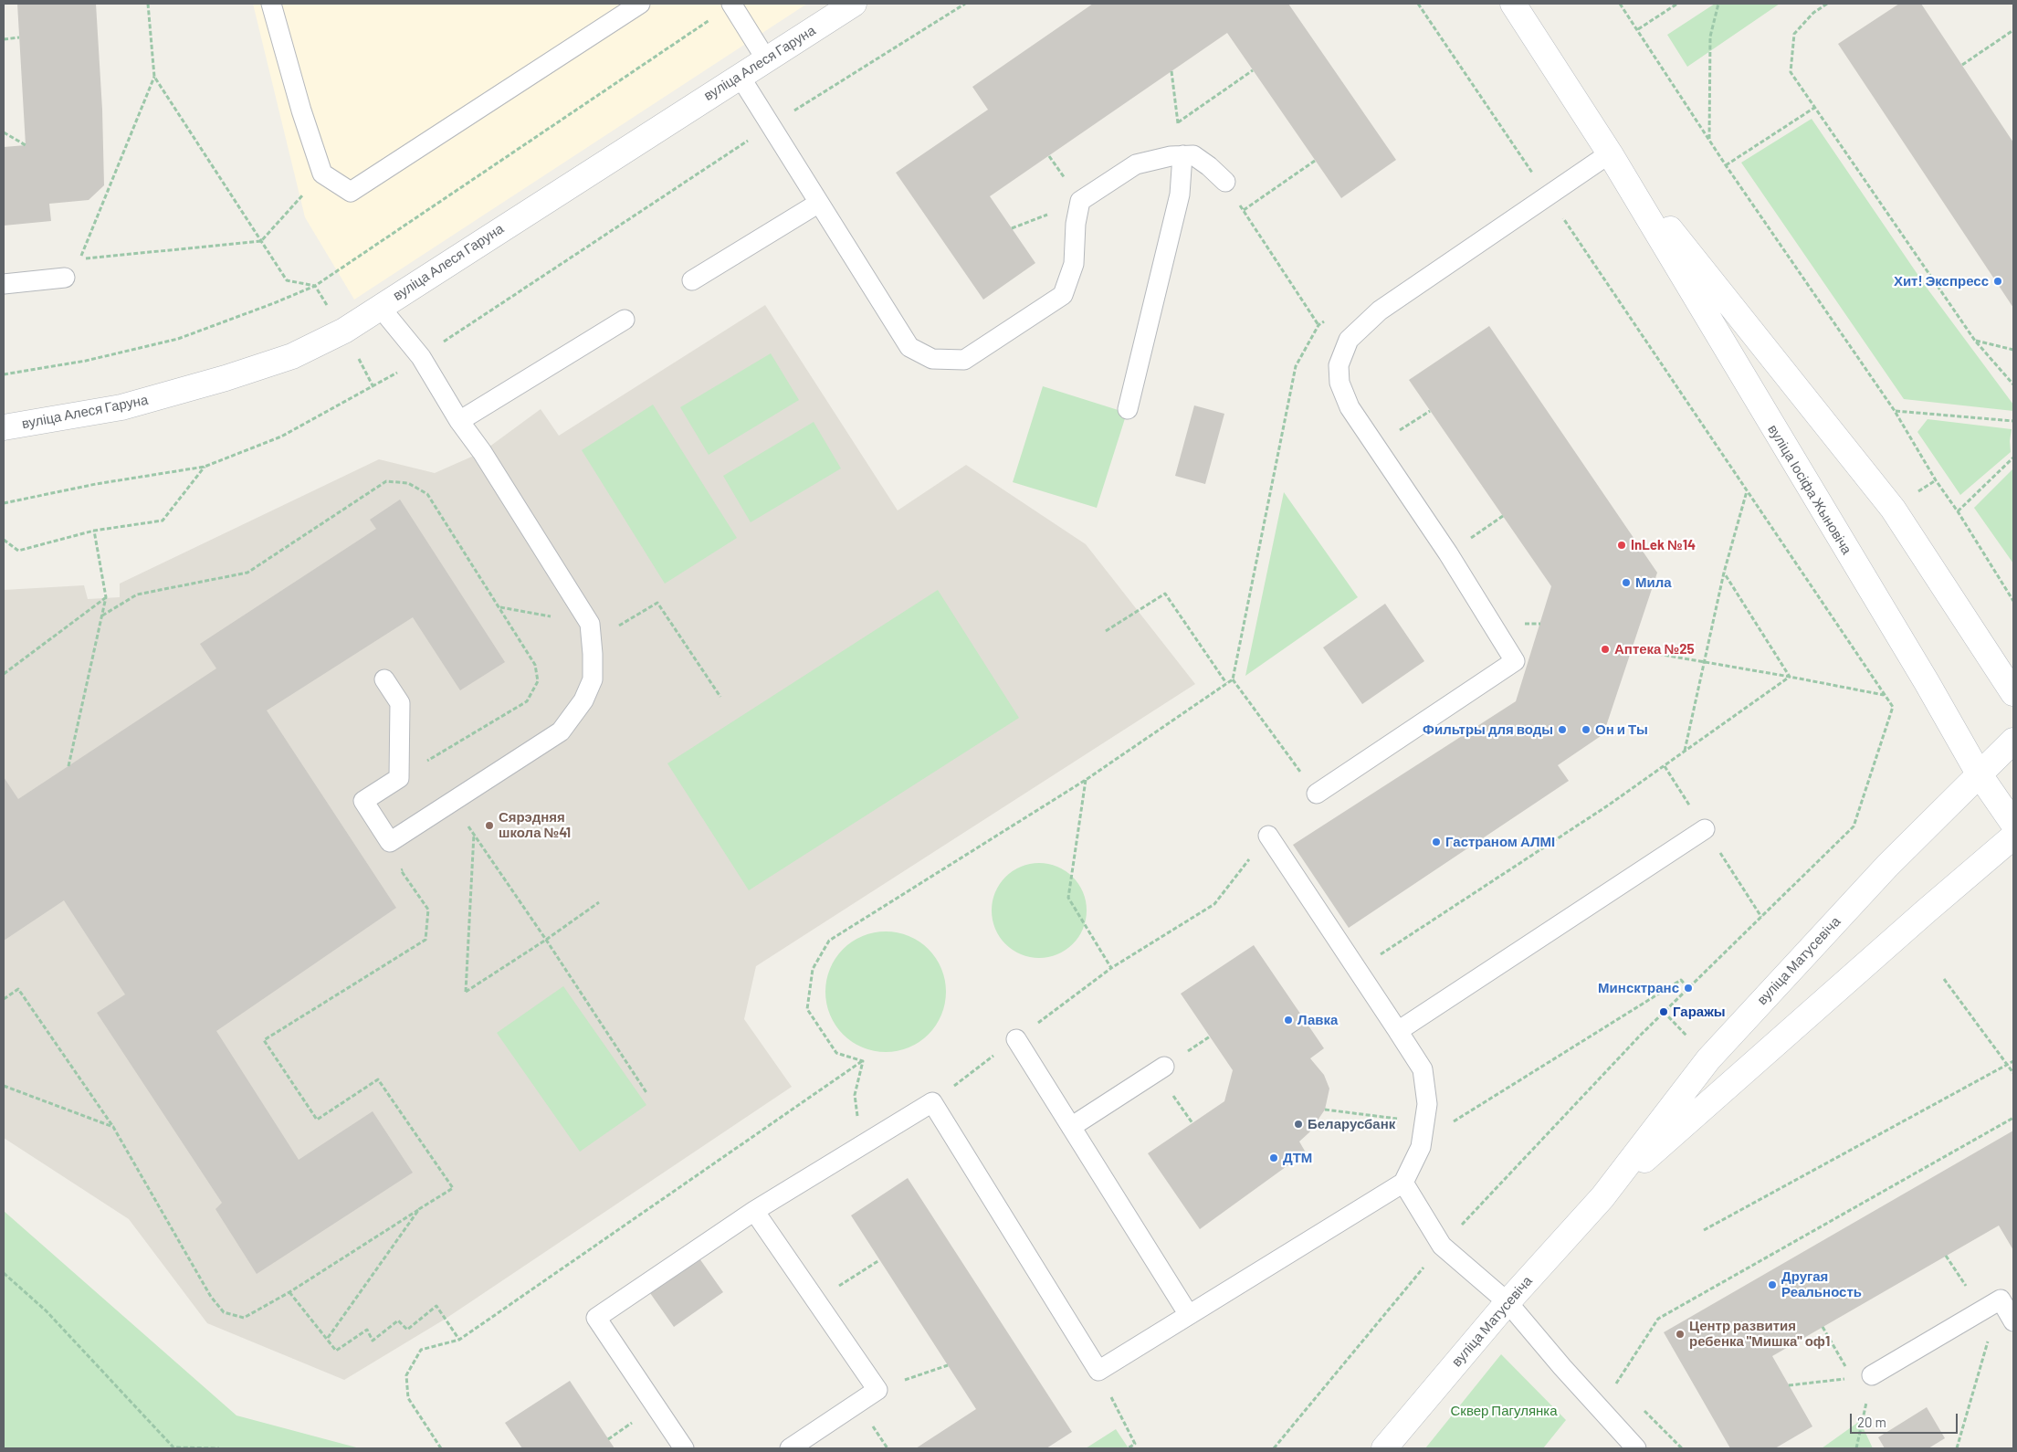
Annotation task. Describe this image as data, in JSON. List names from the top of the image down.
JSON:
{
  "streets": {
    "main road": ["вуліца Алеся Гаруна", "вуліца Іосіфа Жыновіча", "вуліца Матусевіча"]
  },
  "crossings": [
    ["вуліца Іосіфа Жыновіча", "вуліца Матусевіча"]
  ],
  "parks": ["Сквер Пагулянка"],
  "places": [
    "Хит! Экспресс",
    "InLek №14",
    "Мила",
    "Аптека №25",
    "Фильтры для воды",
    "Он и Ты",
    "Сярэдняя школа №41",
    "Гастраном АЛМІ",
    "Минсктранс",
    "Гаражы",
    "Лавка",
    "Беларусбанк",
    "ДТМ",
    "Другая Реальность",
    "Центр развития ребенка \"Мишка\" оф1"
  ],
  "scale_bar": "20 m"
}
